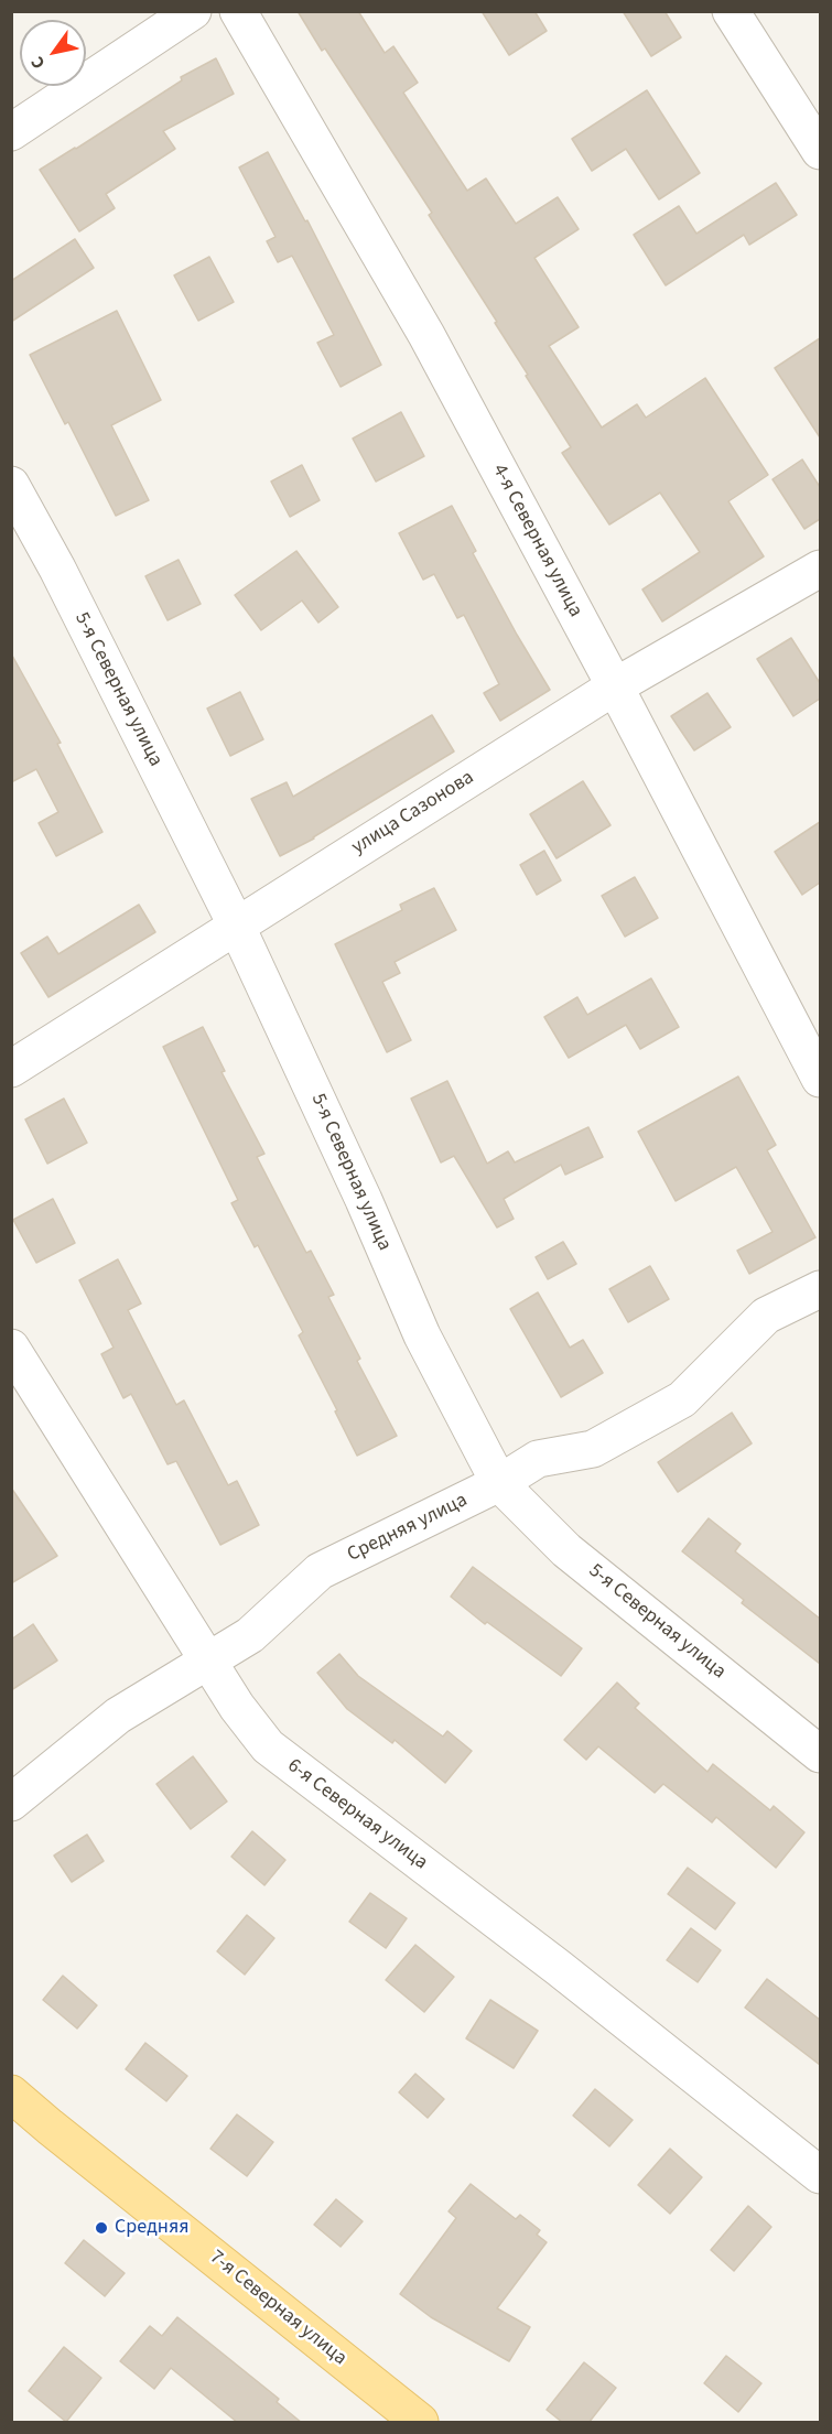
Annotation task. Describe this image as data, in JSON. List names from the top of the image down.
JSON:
{
  "streets": {
    "main road": ["7-я Северная улица"],
    "street": [
      "4-я Северная улица",
      "5-я Северная улица",
      "улица Сазонова",
      "Средняя улица",
      "6-я Северная улица"
    ]
  },
  "crossings": [
    ["4-я Северная улица", "улица Сазонова"],
    ["5-я Северная улица", "улица Сазонова"],
    ["5-я Северная улица", "Средняя улица"],
    ["Средняя улица", "6-я Северная улица"]
  ],
  "places": ["Средняя"],
  "north": "bottom left"
}
